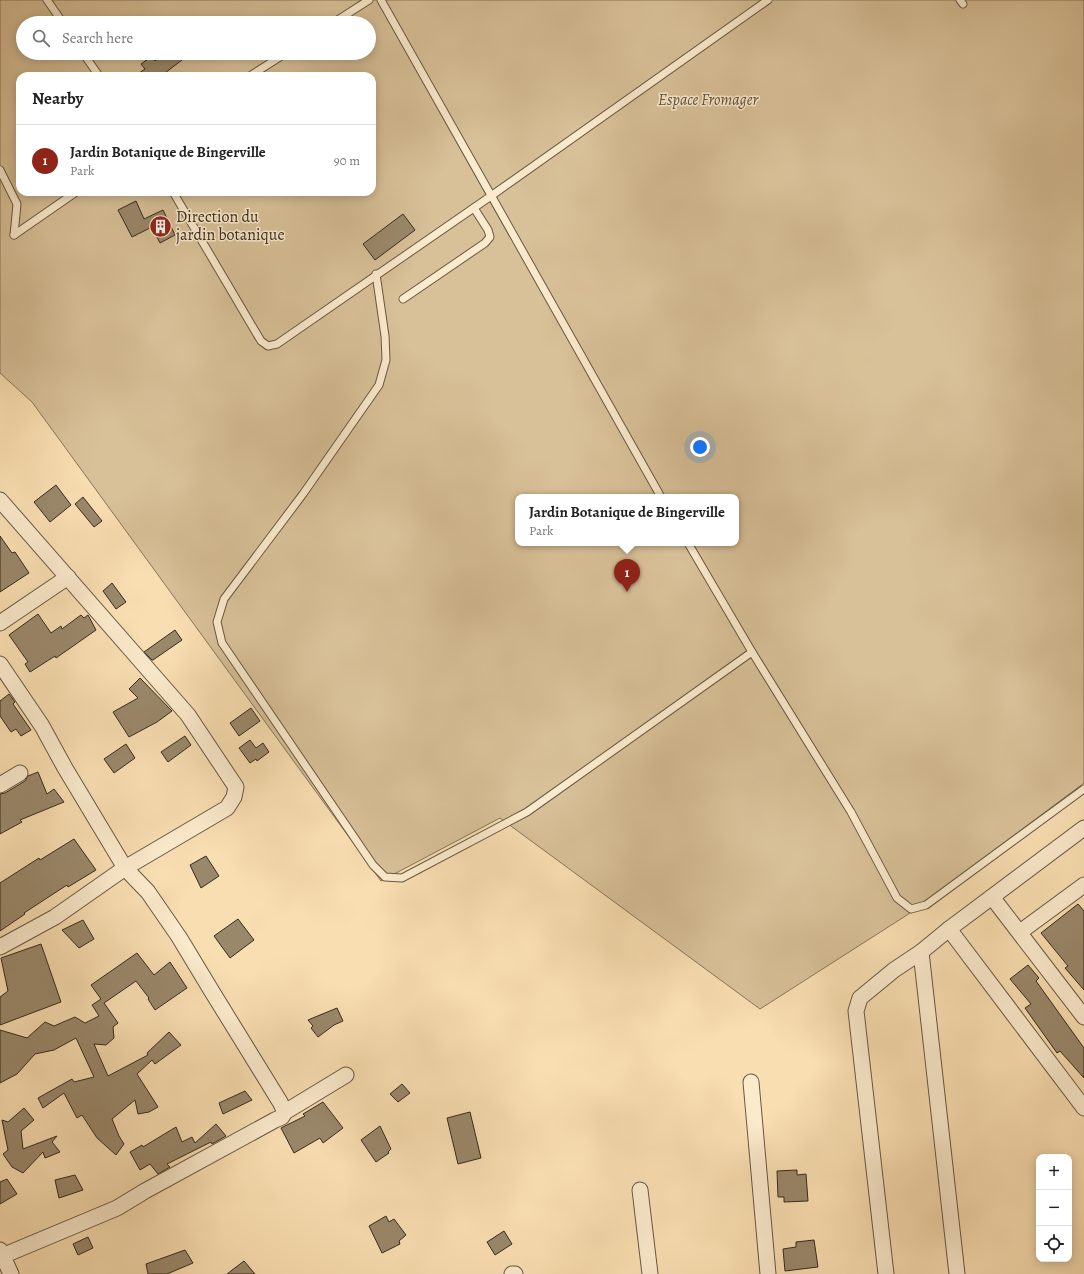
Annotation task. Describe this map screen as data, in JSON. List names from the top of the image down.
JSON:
{
  "parks": ["Espace Fromager"],
  "places": {
    "building": ["Direction du jardin botanique"]
  },
  "page": {
    "search": "Search here",
    "heading": "Nearby",
    "list": [
      {
        "mark": "1",
        "name": "Jardin Botanique de Bingerville",
        "note": "Park",
        "value": "90 m"
      }
    ],
    "popup": ["Jardin Botanique de Bingerville", "Park"],
    "pins": "1",
    "map_buttons": ["+", "−"]
  }
}
